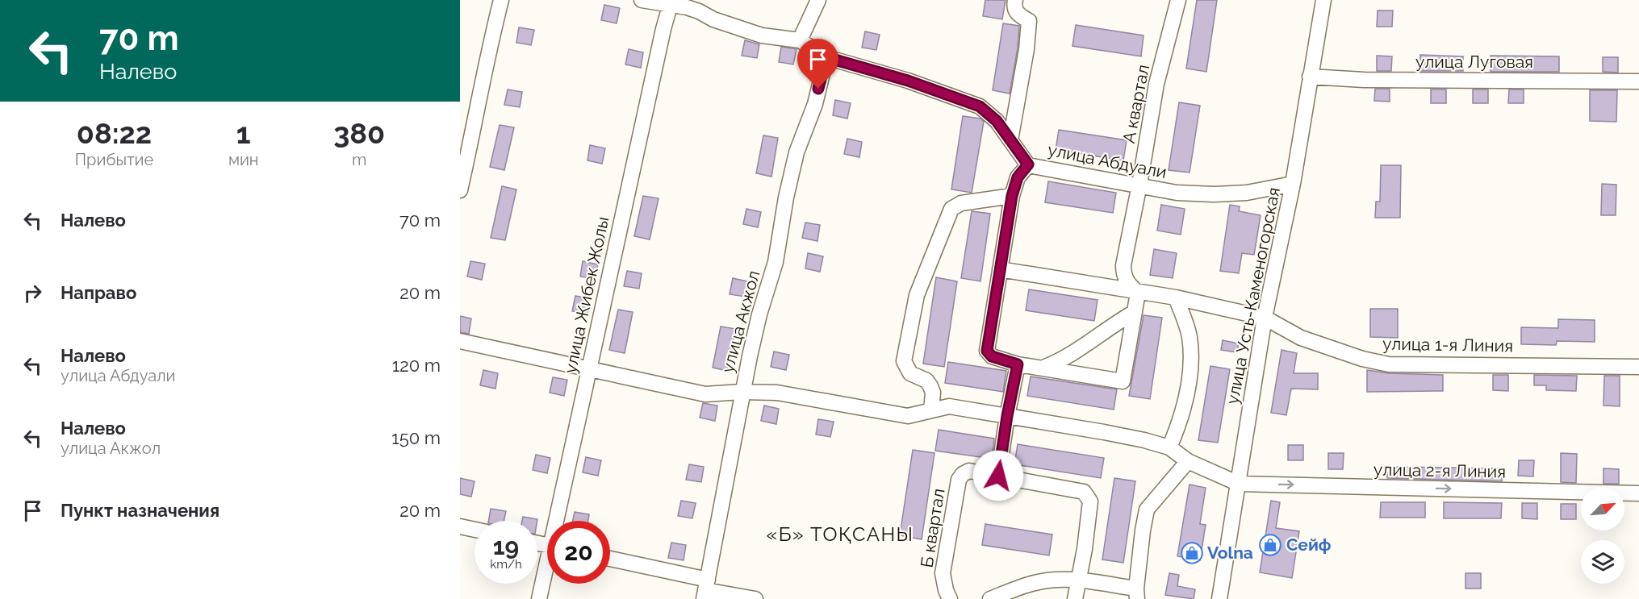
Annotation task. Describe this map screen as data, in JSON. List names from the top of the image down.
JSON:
{
  "streets": {
    "street": [
      "улица Луговая",
      "А квартал",
      "улица Абдуали",
      "улица Жибек Жолы",
      "улица Усть-Каменогорская",
      "улица Акжол",
      "улица 1-я Линия",
      "улица 2-я Линия",
      "Б квартал"
    ]
  },
  "crossings": [
    ["улица Луговая", "улица Усть-Каменогорская"],
    ["А квартал", "улица Абдуали"],
    ["А квартал", "улица 1-я Линия"],
    ["улица Абдуали", "улица Жибек Жолы"],
    ["улица Абдуали", "улица Усть-Каменогорская"],
    ["улица Абдуали", "улица Акжол"],
    ["улица Усть-Каменогорская", "улица 1-я Линия"],
    ["улица Усть-Каменогорская", "улица 2-я Линия"]
  ],
  "one_way": ["улица 2-я Линия"],
  "districts": ["«Б» ТОҚСАНЫ"],
  "places": {
    "shop": ["Сейф", "Volna"]
  },
  "north": "top right",
  "page": {
    "turn": ["70 m", "Налево"],
    "eta": [
      "08:22",
      "Прибытие",
      "1",
      "мин",
      "380",
      "m"
    ],
    "list": [
      {
        "name": "Налево",
        "value": "70 m"
      },
      {
        "name": "Направо",
        "value": "20 m"
      },
      {
        "name": "Налево",
        "note": "улица Абдуали",
        "value": "120 m"
      },
      {
        "name": "Налево",
        "note": "улица Акжол",
        "value": "150 m"
      },
      {
        "name": "Пункт назначения",
        "value": "20 m"
      }
    ],
    "speed": "19 km/h",
    "limit": "20"
  }
}
